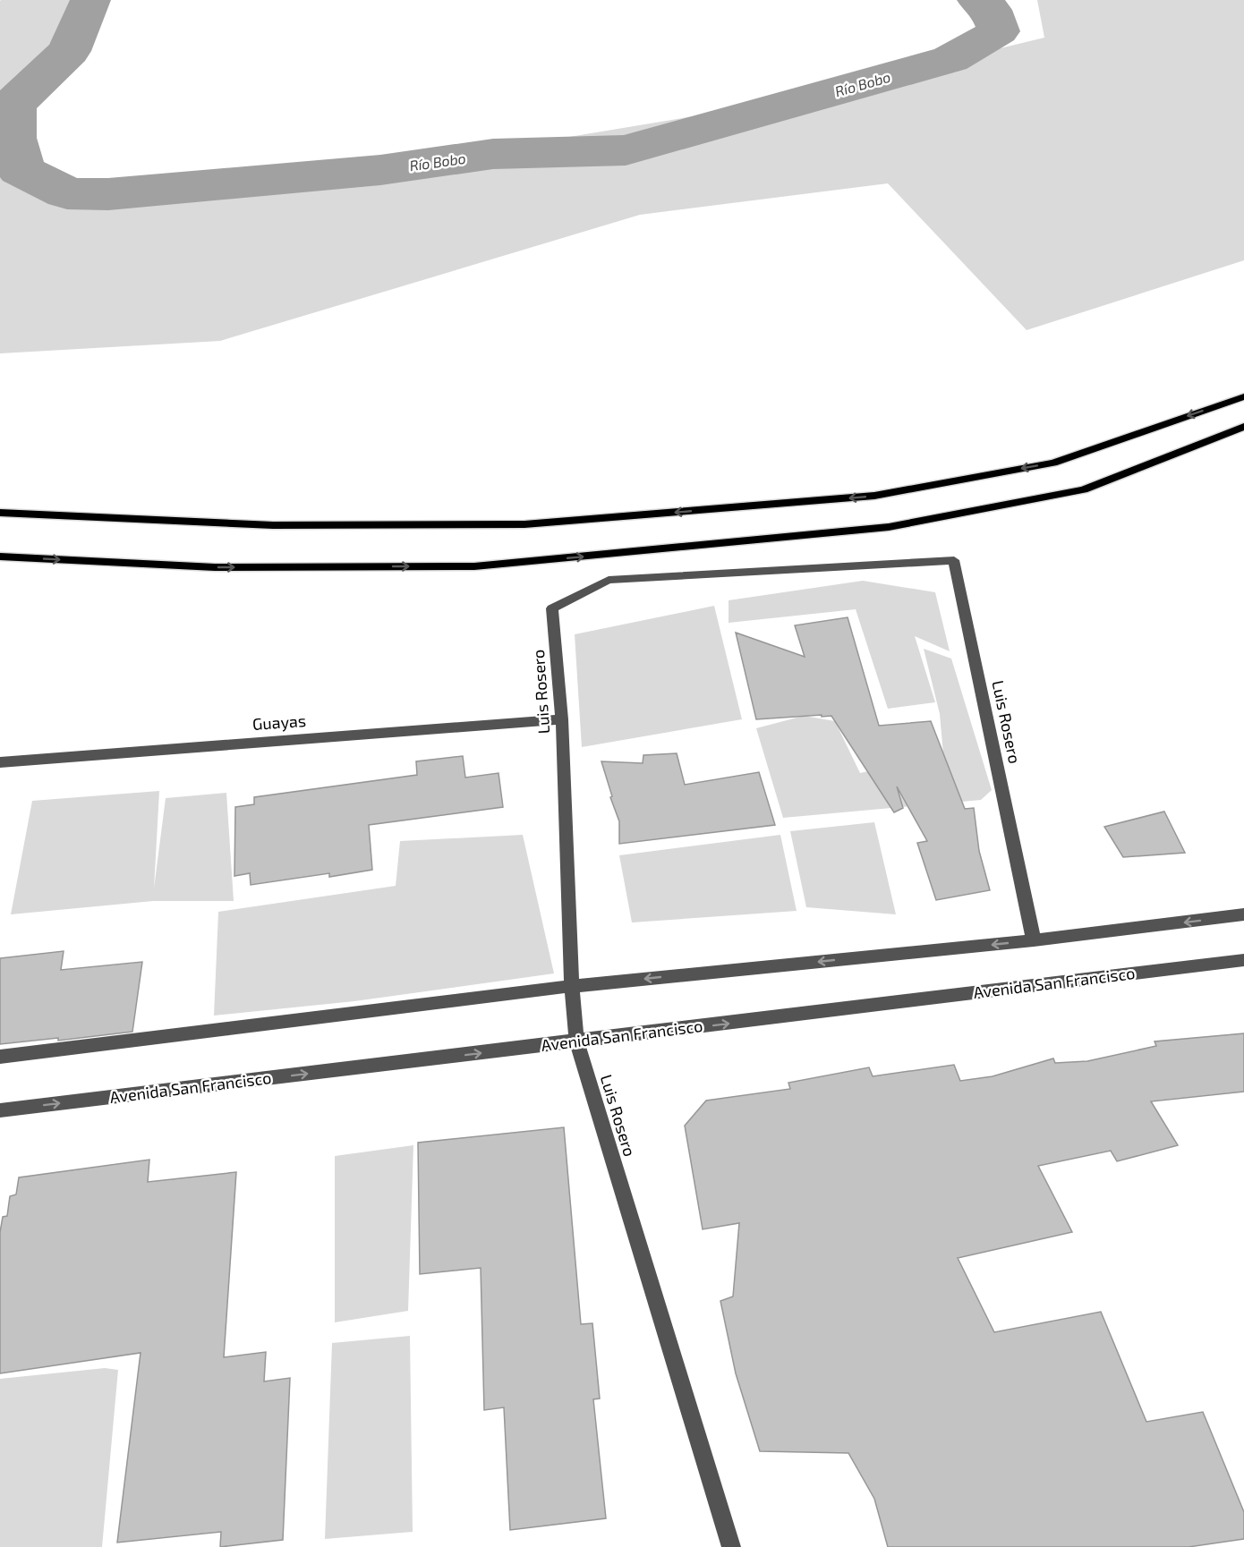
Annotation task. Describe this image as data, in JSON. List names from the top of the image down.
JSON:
{
  "streets": {
    "street": ["Luis Rosero", "Guayas", "Avenida San Francisco"]
  },
  "crossings": [
    ["Luis Rosero", "Guayas"],
    ["Luis Rosero", "Avenida San Francisco"]
  ],
  "water": ["Río Bobo"]
}
